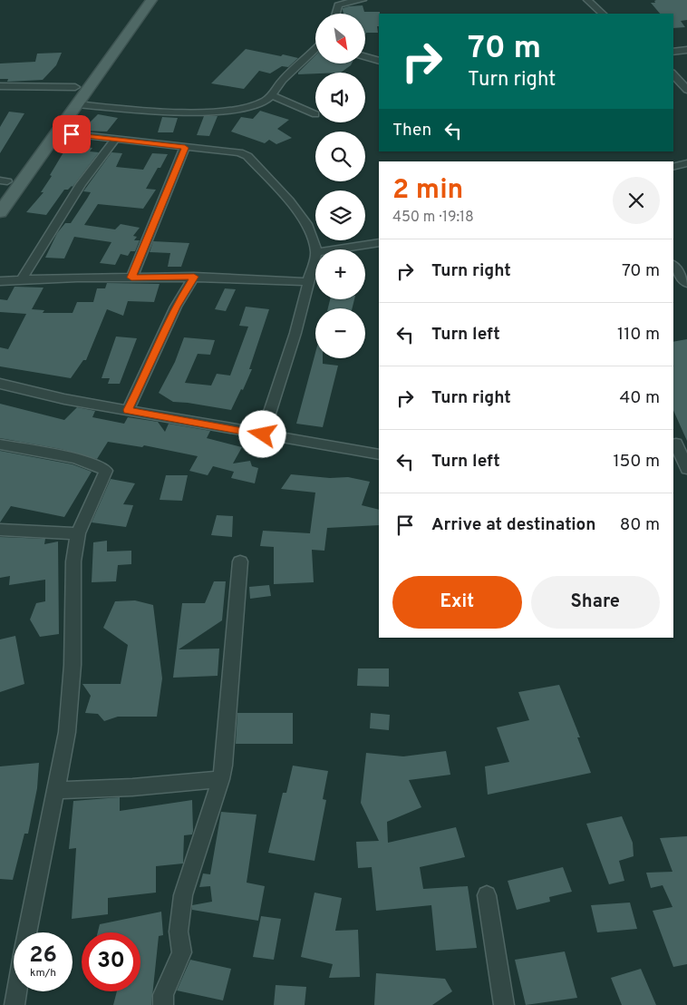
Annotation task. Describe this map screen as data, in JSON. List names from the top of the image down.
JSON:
{
  "north": "bottom right",
  "page": {
    "map_buttons": ["+", "−"],
    "turn": ["70 m", "Turn right"],
    "then": "Then",
    "heading": ["2 min", "450 m · 19:18"],
    "list": [
      {
        "name": "Turn right",
        "value": "70 m"
      },
      {
        "name": "Turn left",
        "value": "110 m"
      },
      {
        "name": "Turn right",
        "value": "40 m"
      },
      {
        "name": "Turn left",
        "value": "150 m"
      },
      {
        "name": "Arrive at destination",
        "value": "80 m"
      }
    ],
    "buttons": ["Exit", "Share"],
    "speed": "26 km/h",
    "limit": "30"
  }
}
